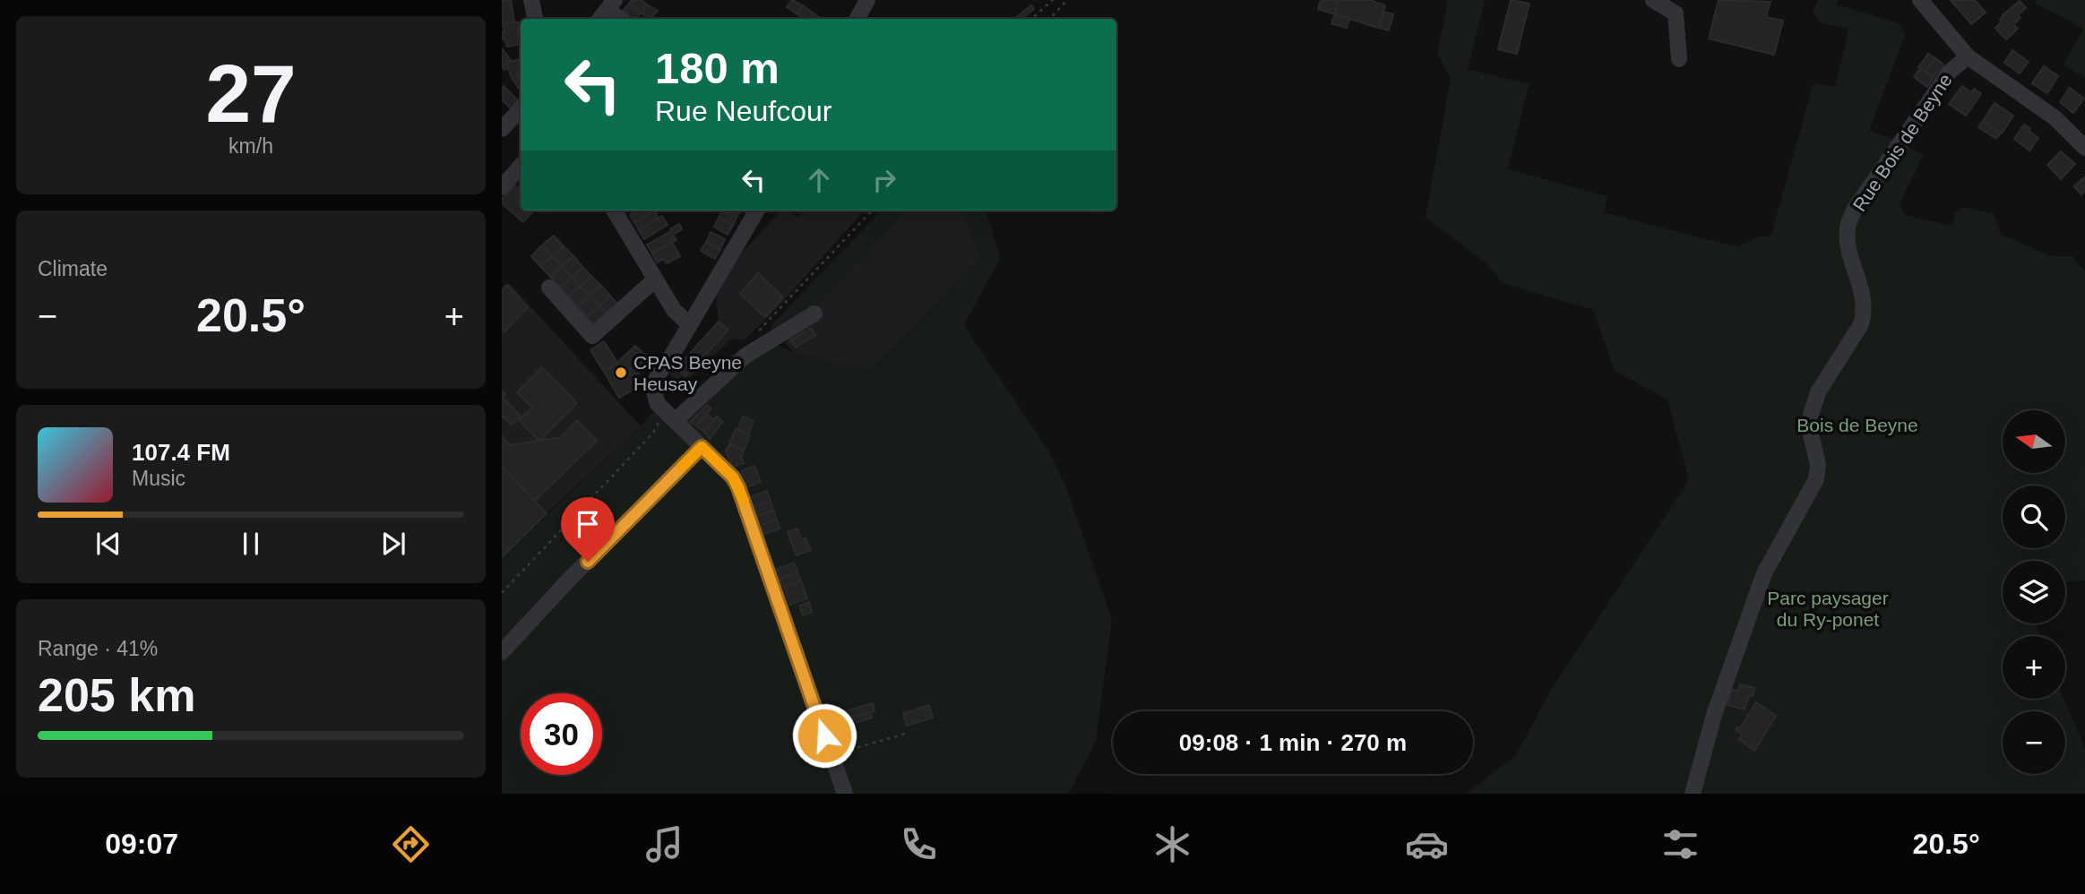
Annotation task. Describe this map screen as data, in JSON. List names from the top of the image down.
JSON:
{
  "streets": {
    "street": ["Rue Bois de Beyne"]
  },
  "parks": ["Bois de Beyne", "Parc paysager du Ry-ponet"],
  "places": ["CPAS Beyne Heusay"],
  "north": "left",
  "page": {
    "tile": [
      ["27", "km/h"],
      "Climate",
      ["Range · 41%", "205 km"]
    ],
    "turn": ["180 m", "Rue Neufcour"],
    "heat": ["−", "20.5°", "+"],
    "map_buttons": ["+", "−"],
    "song": ["107.4 FM", "Music"],
    "limit": "30",
    "trip": "09:08 · 1 min · 270 m",
    "tabs": ["09:07", "20.5°"]
  }
}
